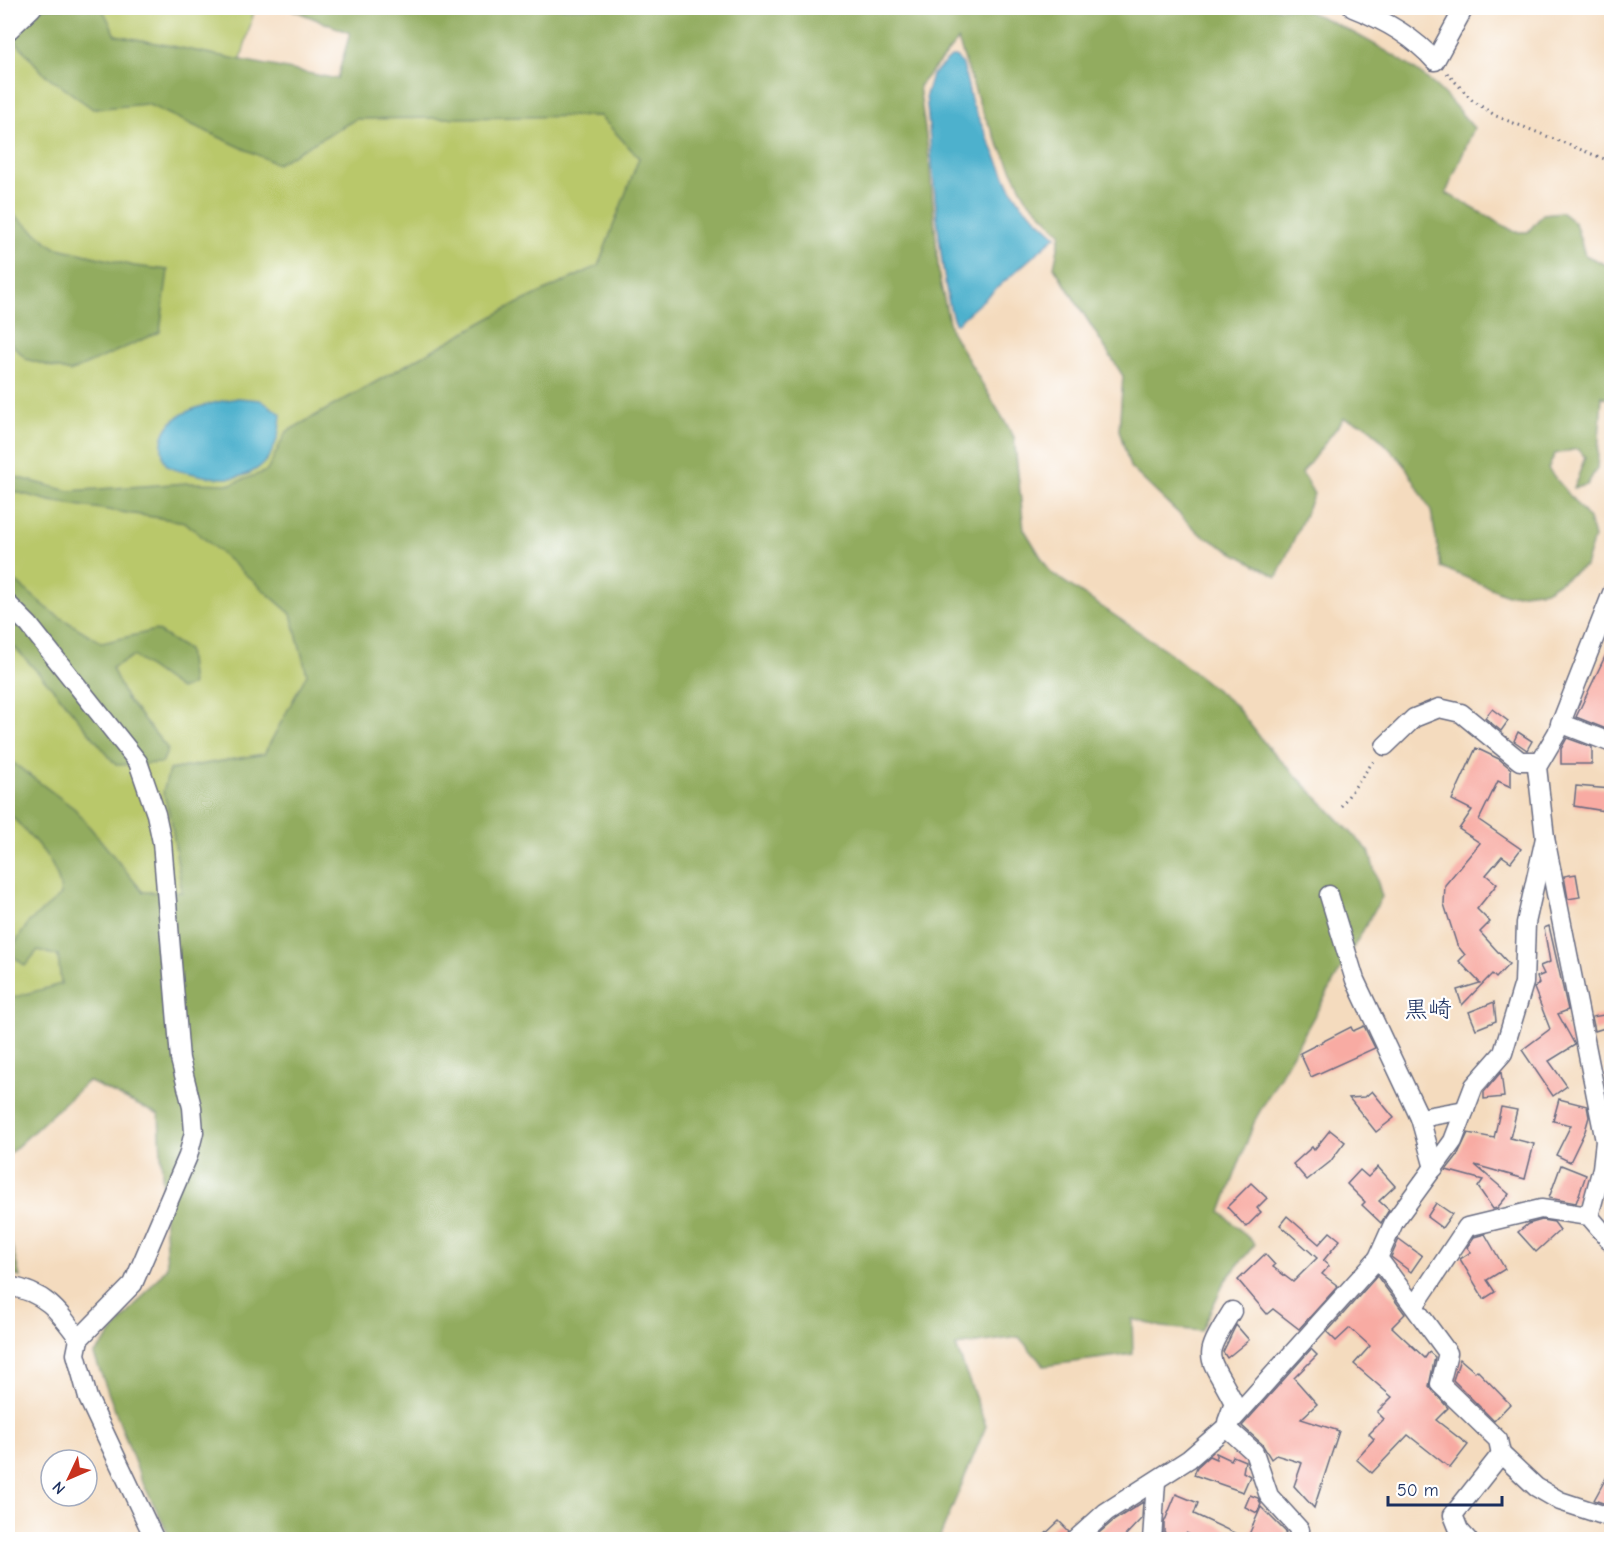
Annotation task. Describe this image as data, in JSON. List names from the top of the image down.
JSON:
{
  "districts": ["黒崎"],
  "scale_bar": "50 m",
  "north": "bottom left"
}
